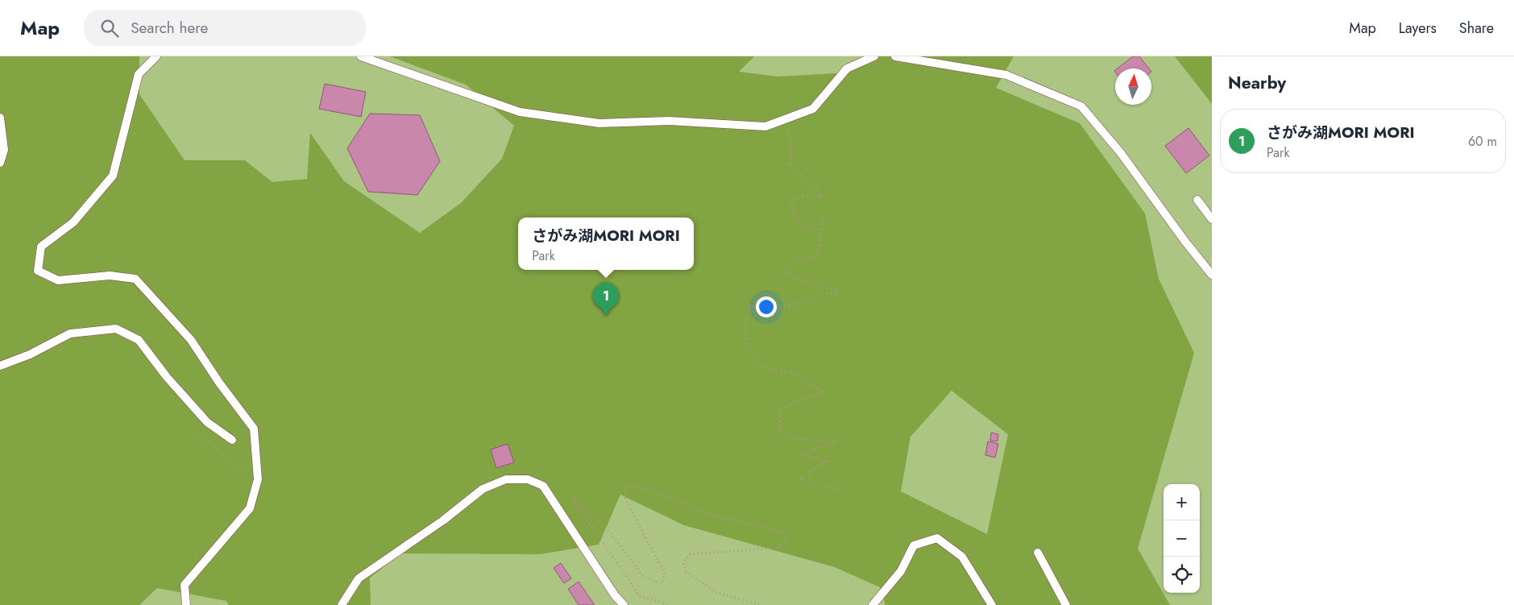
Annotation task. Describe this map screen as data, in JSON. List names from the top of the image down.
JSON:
{
  "north": "top",
  "page": {
    "header": "Map",
    "search": "Search here",
    "nav": ["Map", "Layers", "Share"],
    "heading": "Nearby",
    "list": [
      {
        "mark": "1",
        "name": "さがみ湖MORI MORI",
        "note": "Park",
        "value": "60 m"
      }
    ],
    "popup": ["さがみ湖MORI MORI", "Park"],
    "pins": "1",
    "map_buttons": ["+", "−"]
  }
}
